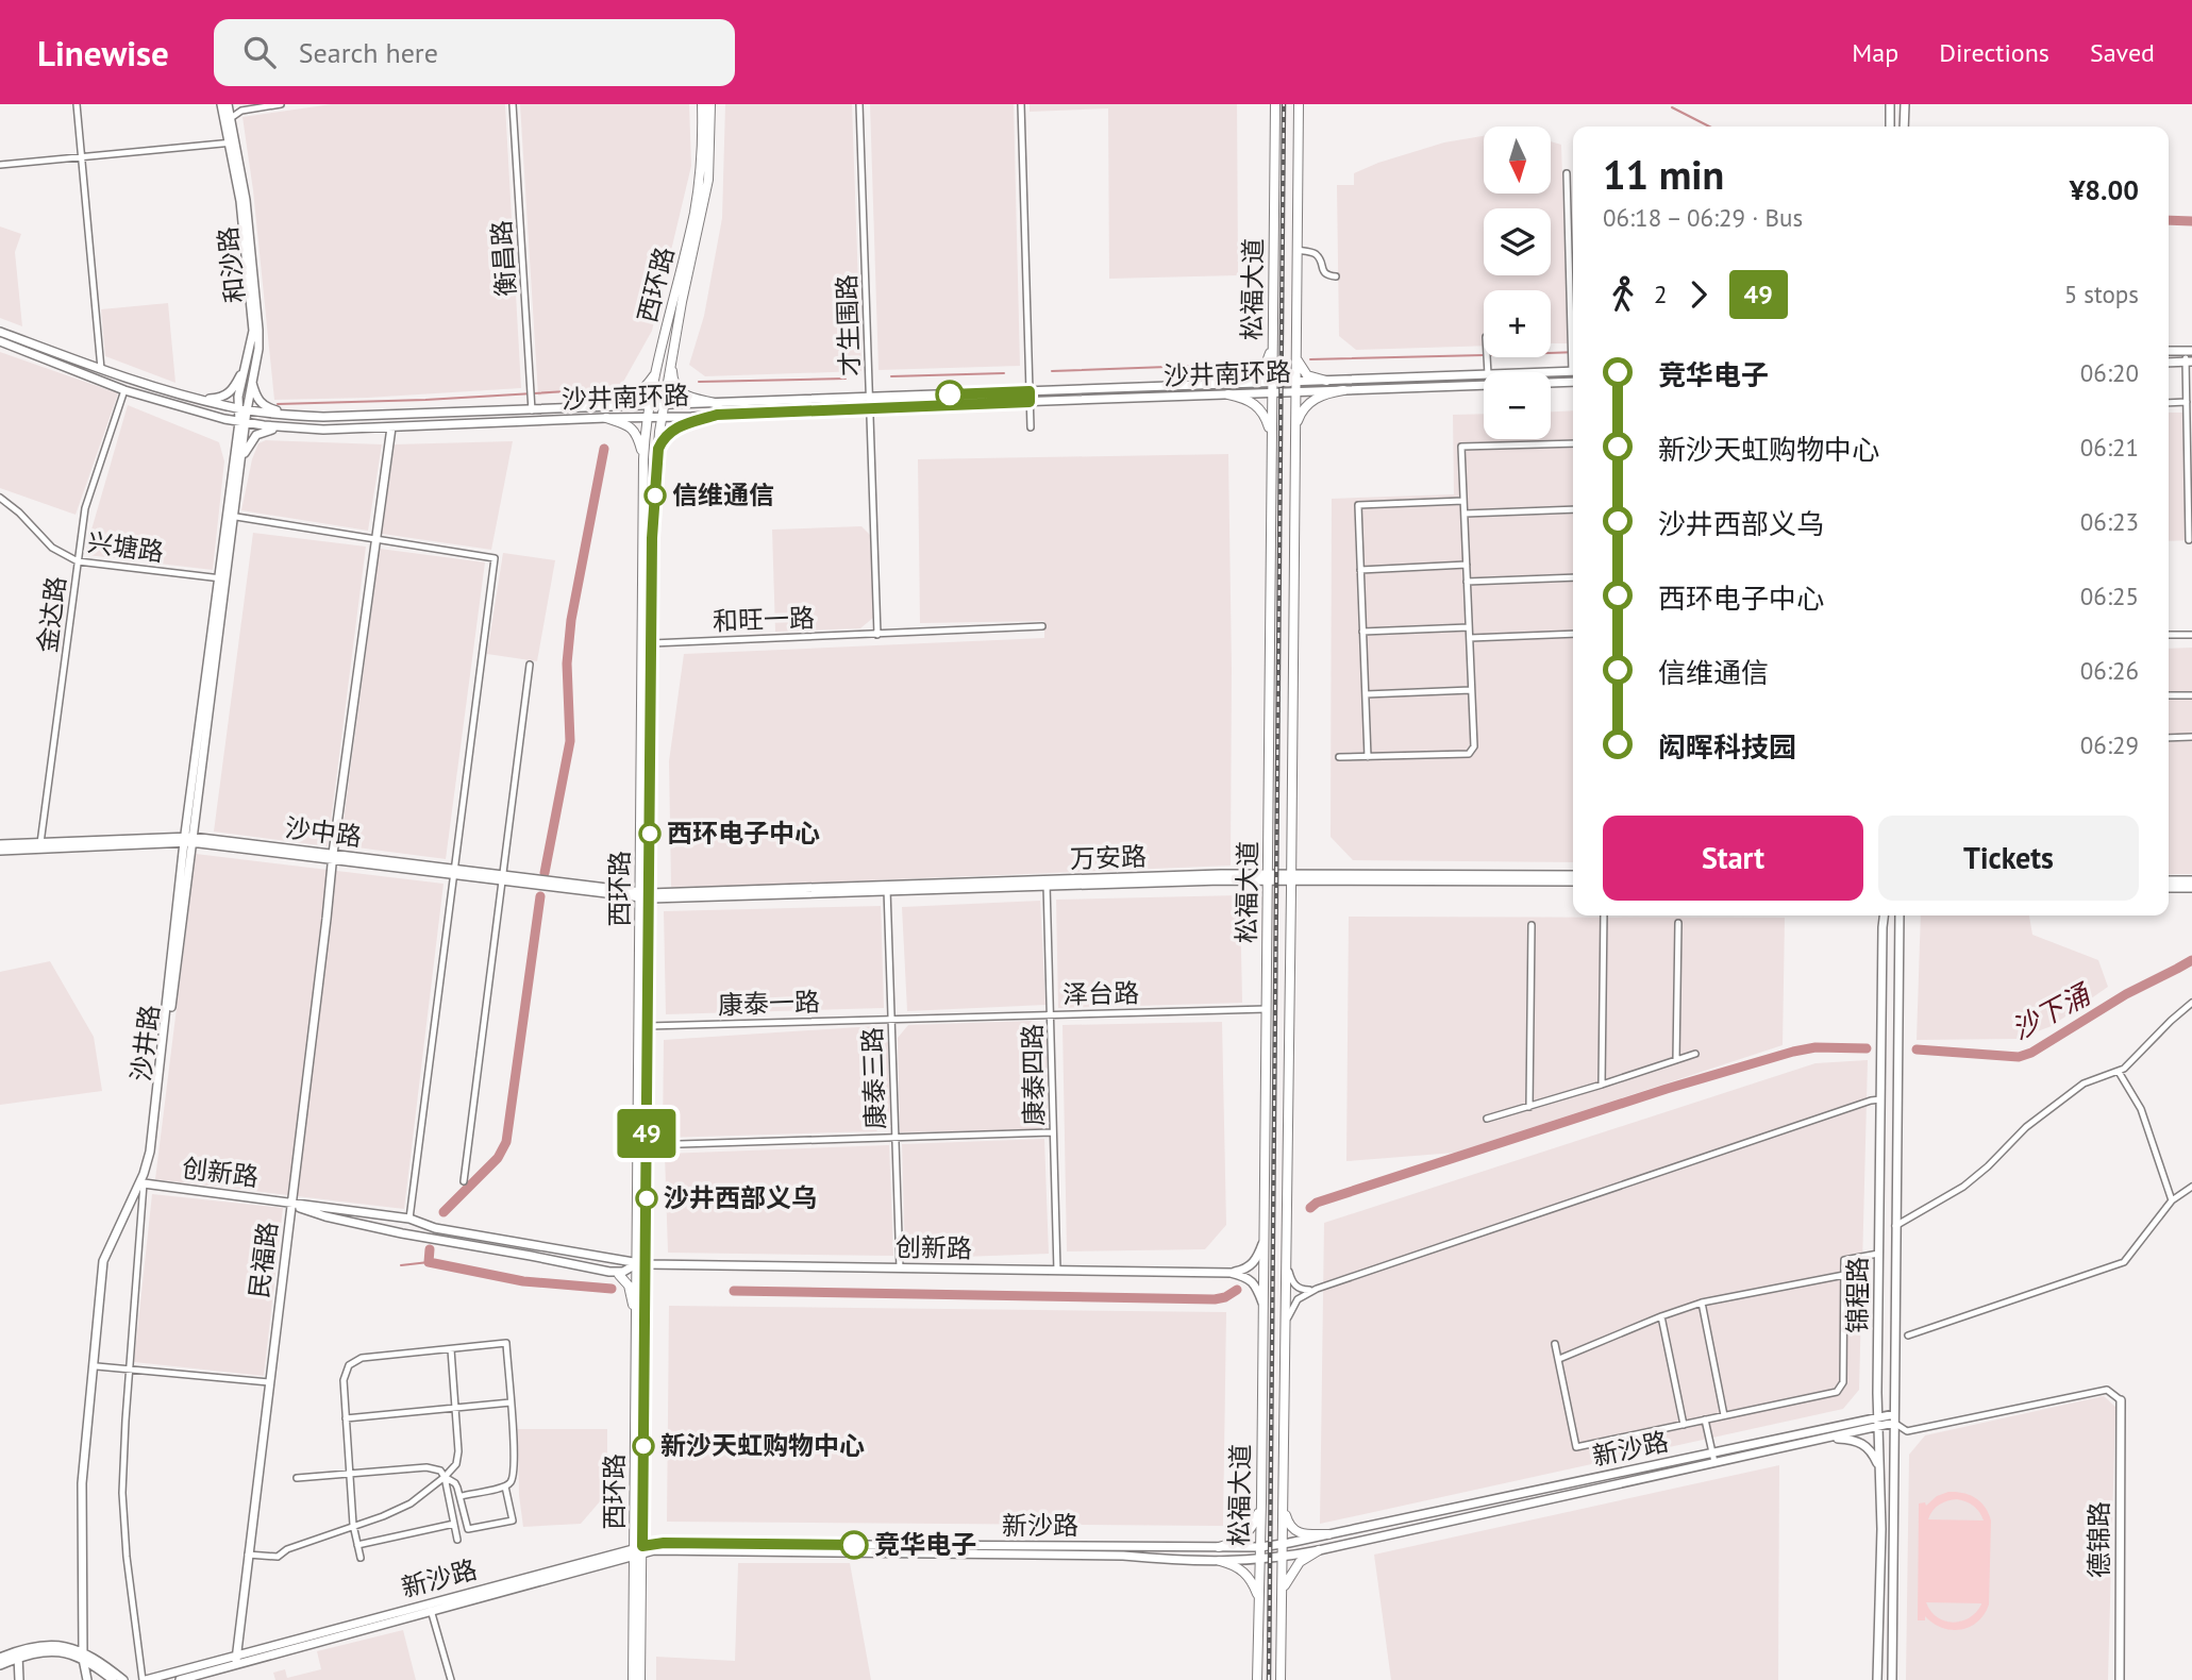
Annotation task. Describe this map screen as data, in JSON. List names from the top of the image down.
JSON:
{
  "streets": {
    "main road": [
      "和沙路",
      "西环路",
      "松福大道",
      "沙井南环路",
      "沙中路",
      "万安路",
      "沙井路",
      "创新路",
      "民福路",
      "锦程路",
      "新沙路",
      "德锦路"
    ],
    "street": [
      "衡昌路",
      "才生围路",
      "兴塘路",
      "金达路",
      "和旺一路",
      "泽台路",
      "康泰一路",
      "康泰四路",
      "康泰三路"
    ]
  },
  "crossings": [
    ["衡昌路", "沙井南环路"],
    ["和沙路", "沙井南环路"],
    ["和沙路", "沙井路"],
    ["西环路", "沙井南环路"],
    ["西环路", "和旺一路"],
    ["西环路", "沙中路"],
    ["西环路", "万安路"],
    ["西环路", "康泰一路"],
    ["西环路", "创新路"],
    ["西环路", "新沙路"],
    ["松福大道", "沙井南环路"],
    ["松福大道", "万安路"],
    ["松福大道", "泽台路"],
    ["松福大道", "新沙路"],
    ["才生围路", "沙井南环路"],
    ["才生围路", "和旺一路"],
    ["沙井南环路", "金达路"],
    ["沙井南环路", "沙井路"],
    ["沙井南环路", "民福路"],
    ["兴塘路", "金达路"],
    ["兴塘路", "沙井路"],
    ["金达路", "沙中路"],
    ["沙中路", "万安路"],
    ["沙中路", "沙井路"],
    ["沙中路", "民福路"],
    ["万安路", "康泰四路"],
    ["万安路", "康泰三路"],
    ["泽台路", "康泰一路"],
    ["泽台路", "康泰四路"],
    ["泽台路", "康泰三路"],
    ["康泰一路", "康泰三路"],
    ["沙井路", "创新路"],
    ["康泰四路", "创新路"],
    ["康泰三路", "创新路"],
    ["创新路", "民福路"],
    ["民福路", "新沙路"],
    ["锦程路", "新沙路"]
  ],
  "water": ["沙下涌"],
  "places": [
    "信维通信",
    "西环电子中心",
    "沙井西部义乌",
    "新沙天虹购物中心",
    "竞华电子"
  ],
  "lines": ["bus line 49"],
  "north": "bottom",
  "page": {
    "header": "Linewise",
    "search": "Search here",
    "nav": ["Map", "Directions", "Saved"],
    "on_map": "49",
    "map_buttons": ["+", "−"],
    "heading": ["11 min", "06:18 – 06:29 · Bus", "¥8.00"],
    "legs": ["2", "49", "5 stops"],
    "list": [
      {
        "name": "竞华电子",
        "value": "06:20"
      },
      {
        "name": "新沙天虹购物中心",
        "value": "06:21"
      },
      {
        "name": "沙井西部义乌",
        "value": "06:23"
      },
      {
        "name": "西环电子中心",
        "value": "06:25"
      },
      {
        "name": "信维通信",
        "value": "06:26"
      },
      {
        "name": "闳晖科技园",
        "value": "06:29"
      }
    ],
    "buttons": ["Start", "Tickets"]
  }
}
